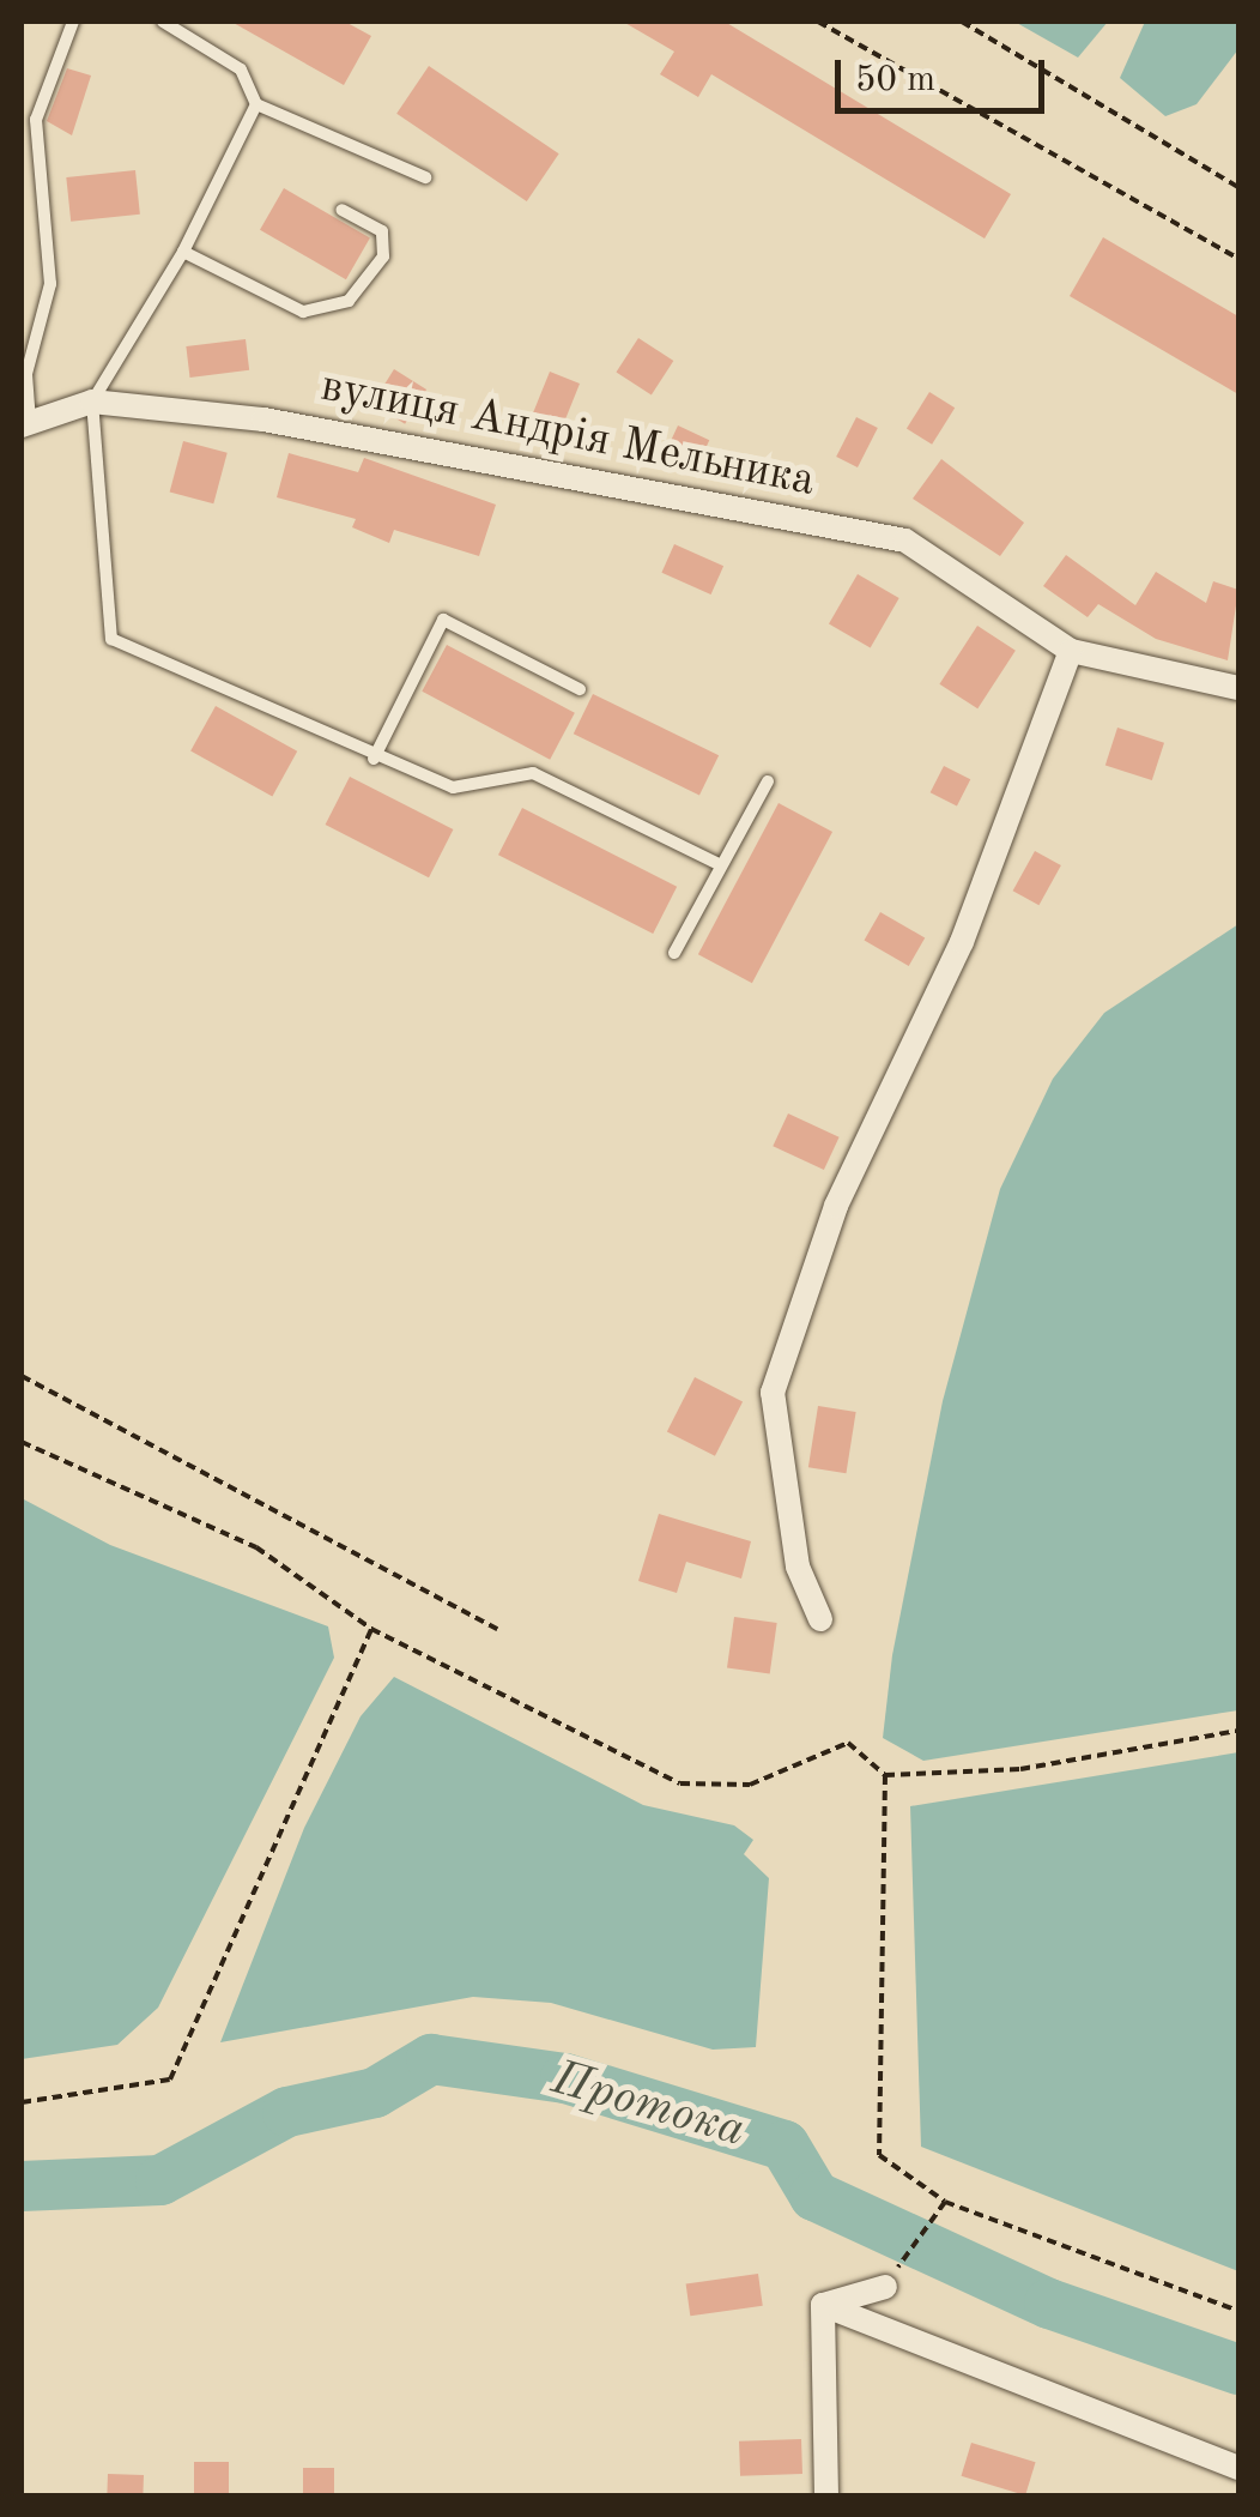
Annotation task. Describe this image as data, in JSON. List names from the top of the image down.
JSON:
{
  "streets": {
    "street": ["вулиця Андрія Мельника"]
  },
  "water": ["Протока"],
  "scale_bar": "50 m"
}
